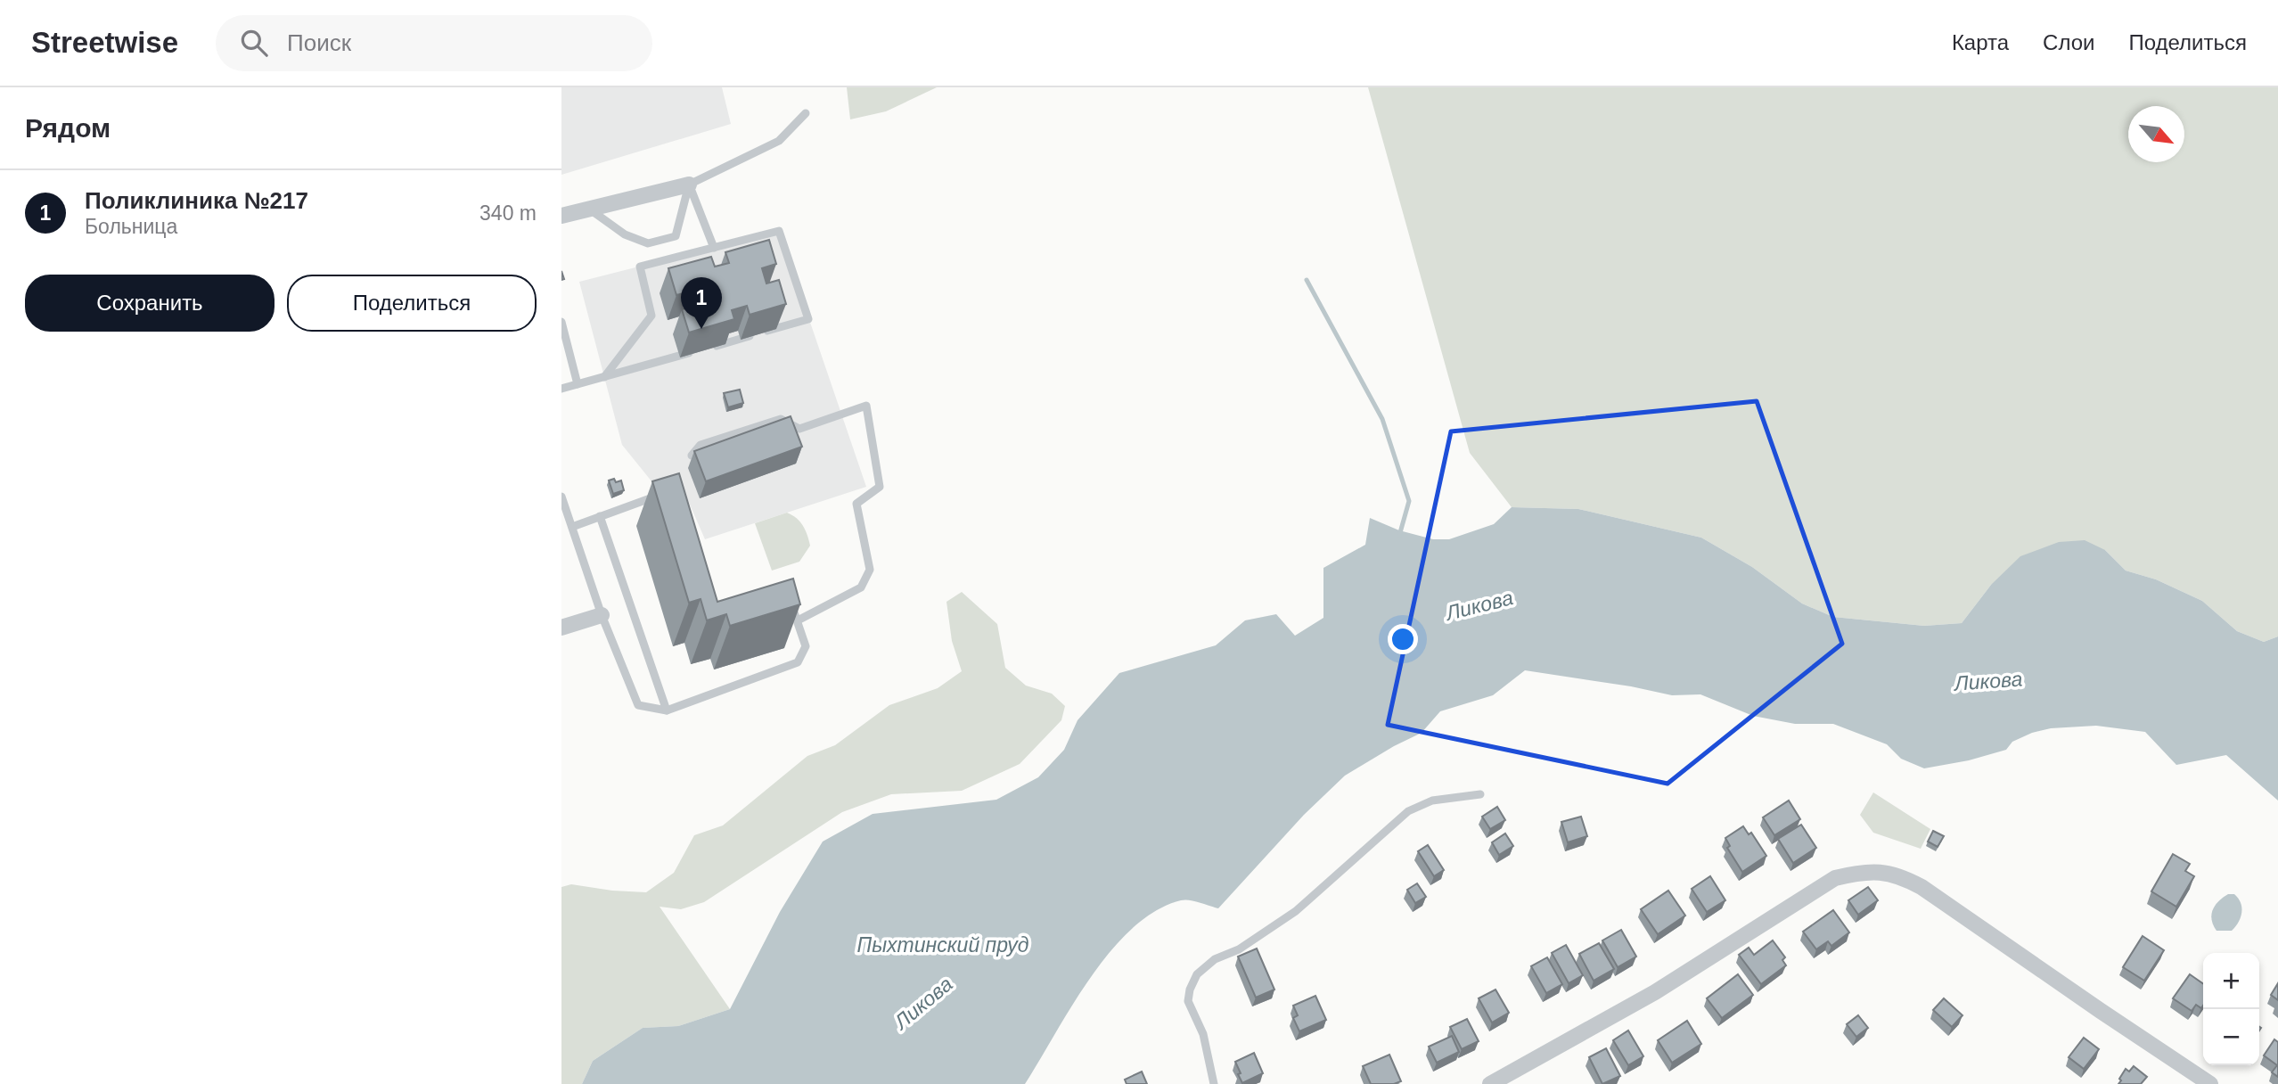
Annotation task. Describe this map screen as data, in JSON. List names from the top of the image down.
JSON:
{
  "water": ["Ликова", "Пыхтинский пруд"],
  "north": "bottom right",
  "page": {
    "header": "Streetwise",
    "search": "Поиск",
    "nav": ["Карта", "Слои", "Поделиться"],
    "heading": "Рядом",
    "list": [
      {
        "mark": "1",
        "name": "Поликлиника №217",
        "note": "Больница",
        "value": "340 m"
      }
    ],
    "buttons": ["Сохранить", "Поделиться"],
    "pins": "1",
    "map_buttons": ["+", "−"]
  }
}
